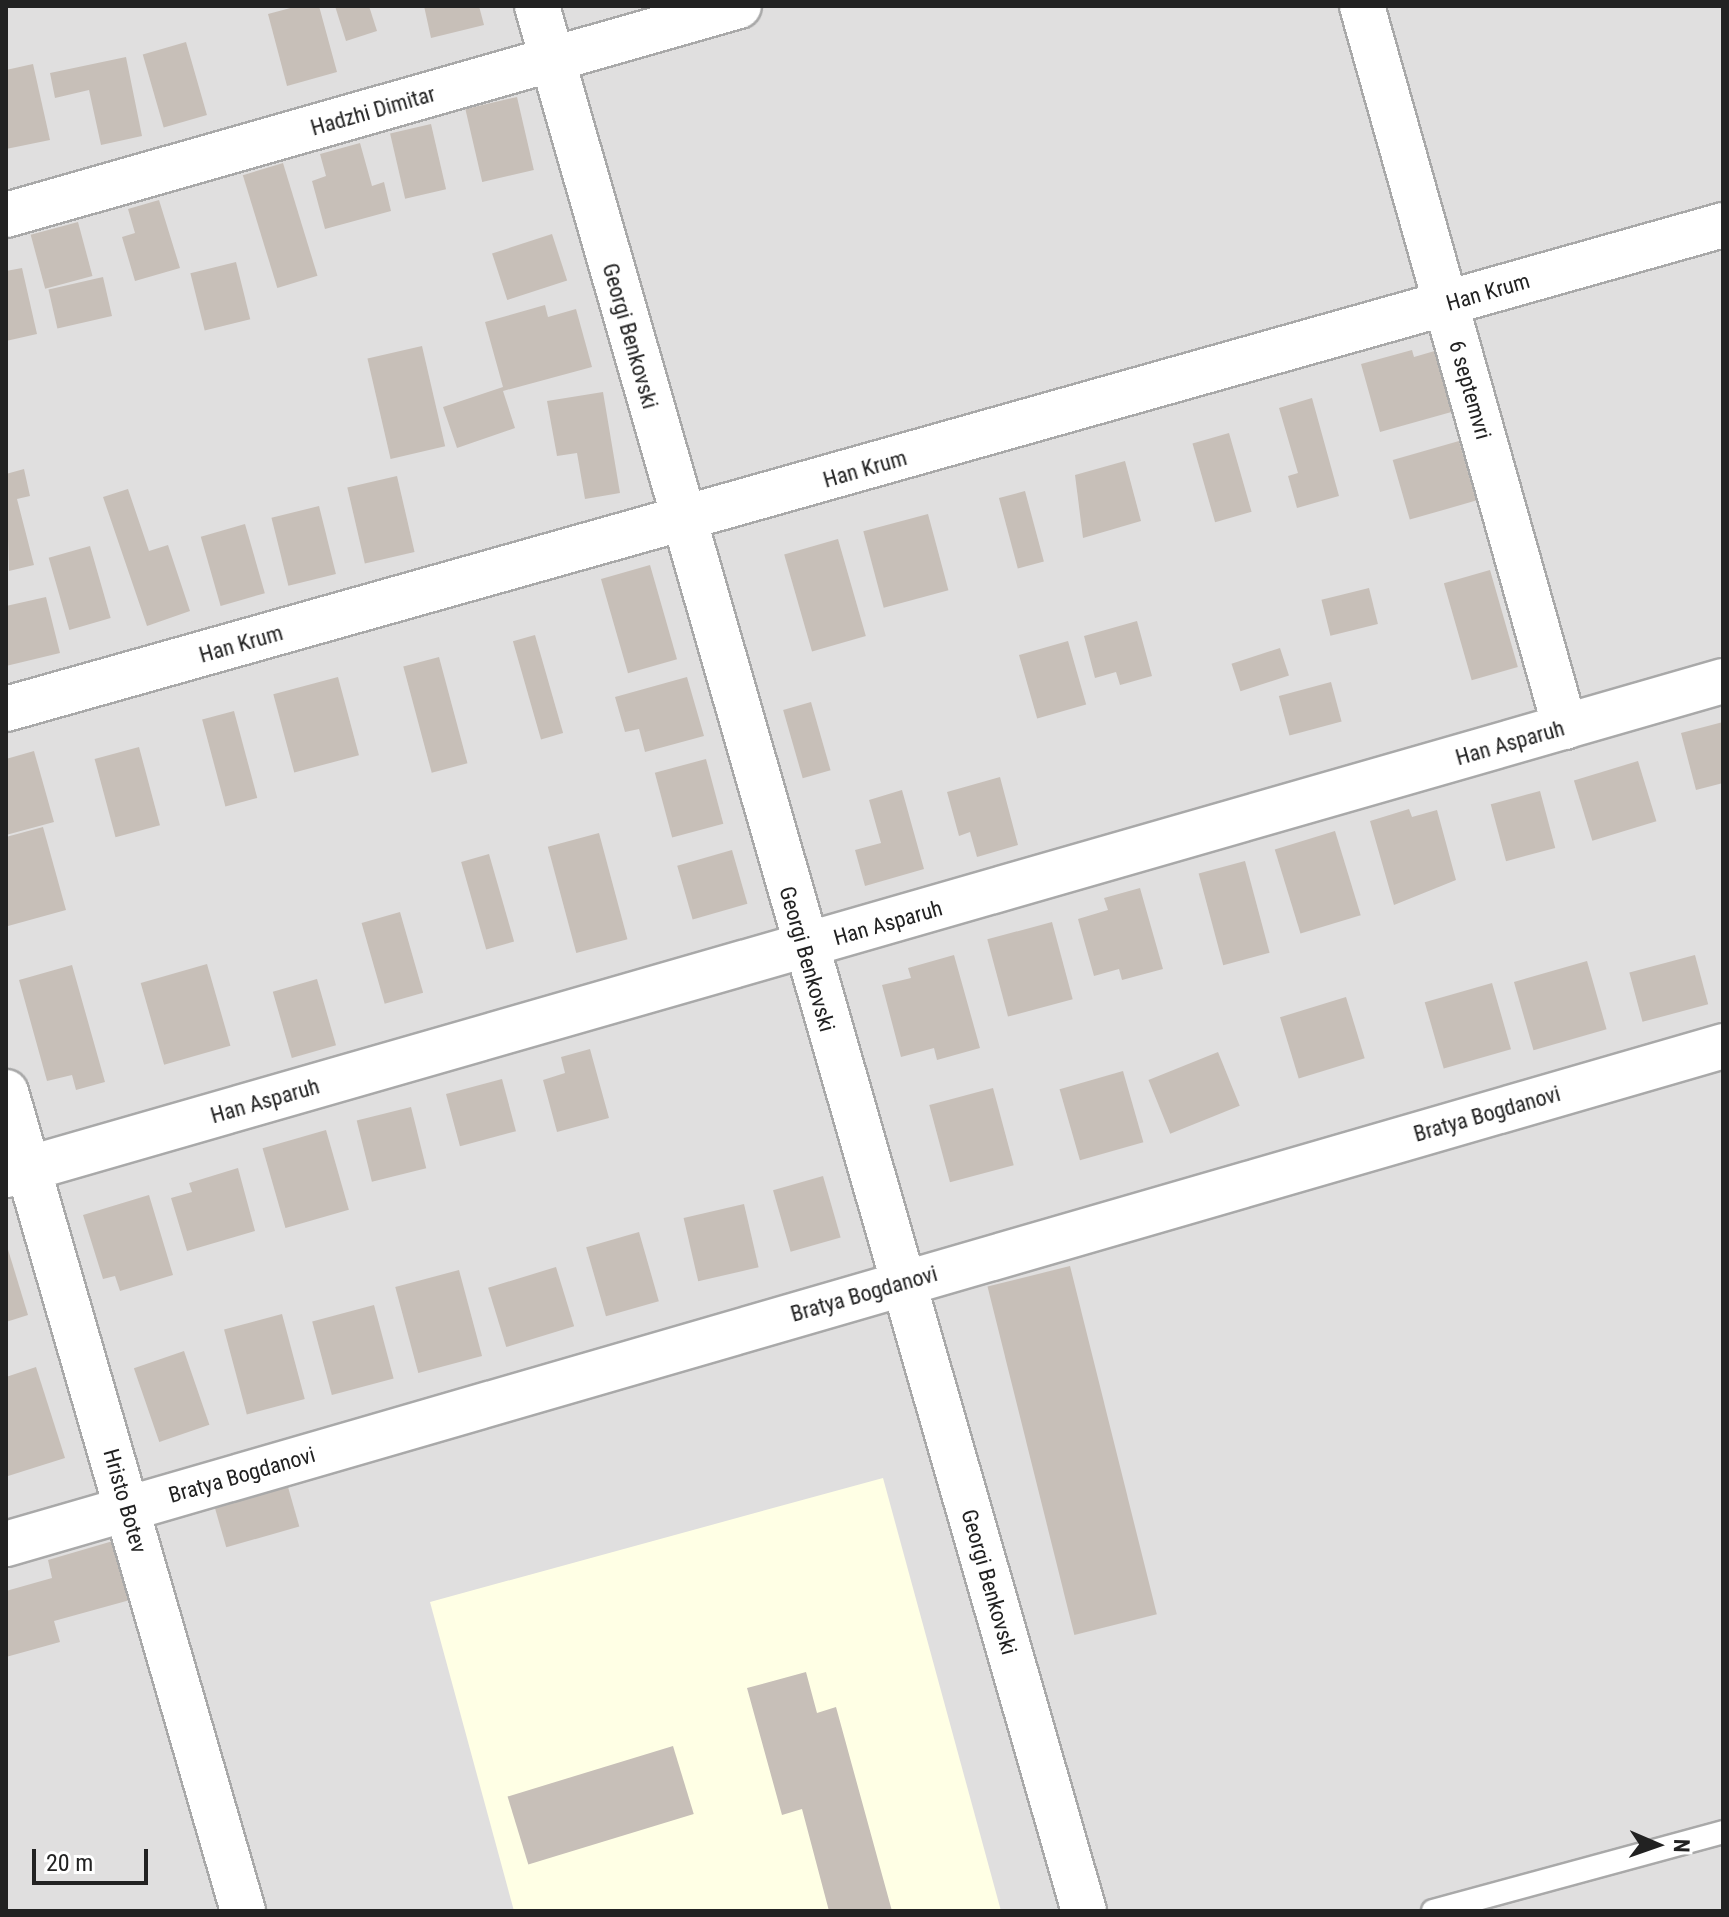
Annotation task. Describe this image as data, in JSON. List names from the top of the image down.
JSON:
{
  "streets": {
    "street": [
      "Hadzhi Dimitar",
      "Han Krum",
      "Georgi Benkovski",
      "6 septemvri",
      "Han Asparuh",
      "Bratya Bogdanovi",
      "Hristo Botev"
    ]
  },
  "crossings": [
    ["Hadzhi Dimitar", "Georgi Benkovski"],
    ["Han Krum", "Georgi Benkovski"],
    ["Han Krum", "6 septemvri"],
    ["Georgi Benkovski", "Han Asparuh"],
    ["Georgi Benkovski", "Bratya Bogdanovi"],
    ["6 septemvri", "Han Asparuh"],
    ["Han Asparuh", "Hristo Botev"],
    ["Bratya Bogdanovi", "Hristo Botev"]
  ],
  "scale_bar": "20 m",
  "north": "right"
}
